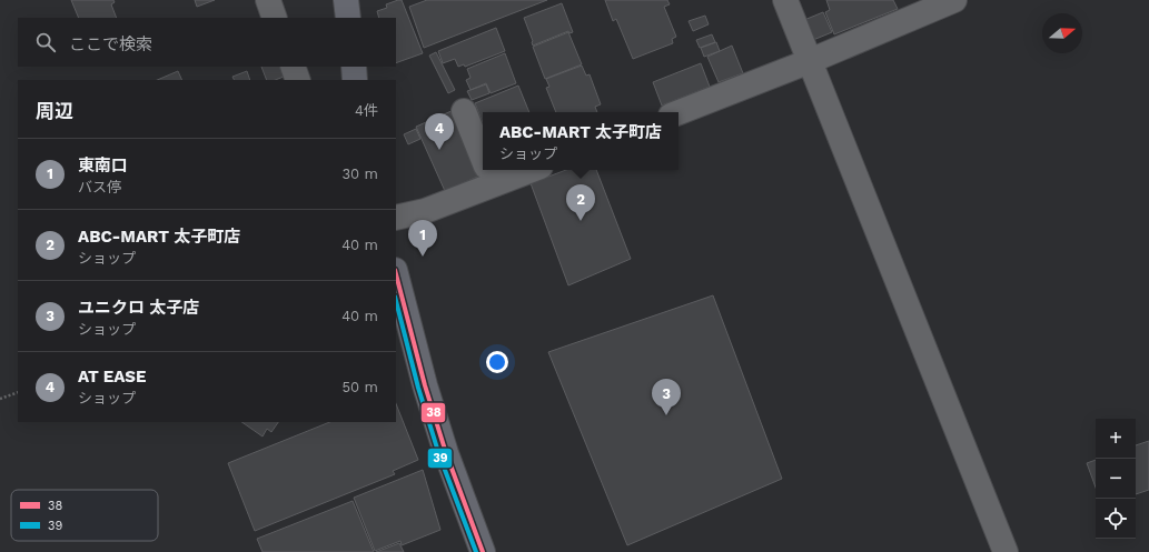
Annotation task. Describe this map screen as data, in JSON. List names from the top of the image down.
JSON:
{
  "lines": ["transit line 38", "transit line 39"],
  "legend": ["38", "39"],
  "north": "right",
  "page": {
    "search": "ここで検索",
    "heading": ["周辺", "4件"],
    "popup": ["ABC-MART 太子町店", "ショップ"],
    "pins": [
      "4",
      "2",
      "1",
      "3"
    ],
    "list": [
      {
        "mark": "1",
        "name": "東南口",
        "note": "バス停",
        "value": "30 m"
      },
      {
        "mark": "2",
        "name": "ABC-MART 太子町店",
        "note": "ショップ",
        "value": "40 m"
      },
      {
        "mark": "3",
        "name": "ユニクロ 太子店",
        "note": "ショップ",
        "value": "40 m"
      },
      {
        "mark": "4",
        "name": "AT EASE",
        "note": "ショップ",
        "value": "50 m"
      }
    ],
    "map_buttons": ["+", "−"]
  }
}
